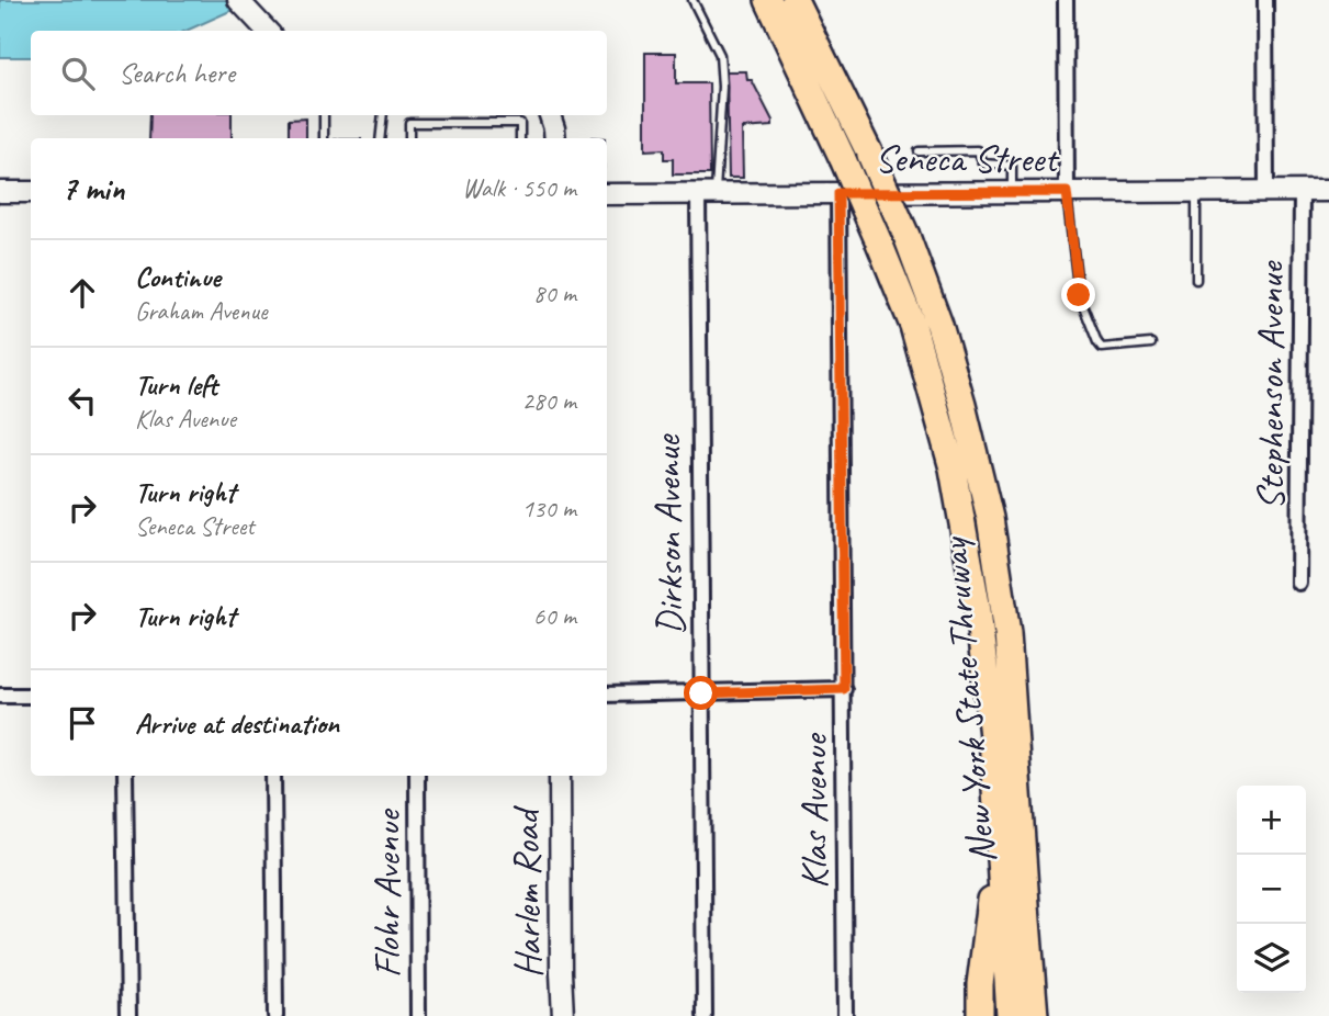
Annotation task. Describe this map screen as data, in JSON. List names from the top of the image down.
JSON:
{
  "streets": {
    "highway": ["New York State Thruway"],
    "main road": ["Seneca Street", "Harlem Road"],
    "street": [
      "Stephenson Avenue",
      "Dirkson Avenue",
      "Klas Avenue",
      "Flohr Avenue"
    ]
  },
  "crossings": [
    ["Seneca Street", "Stephenson Avenue"],
    ["Seneca Street", "Dirkson Avenue"],
    ["Seneca Street", "Klas Avenue"]
  ],
  "page": {
    "search": "Search here",
    "heading": ["7 min", "Walk · 550 m"],
    "list": [
      ["Continue", "Graham Avenue", "80 m"],
      ["Turn left", "Klas Avenue", "280 m"],
      ["Turn right", "Seneca Street", "130 m"],
      ["Turn right", "60 m"],
      "Arrive at destination"
    ],
    "map_buttons": ["+", "−"]
  }
}
